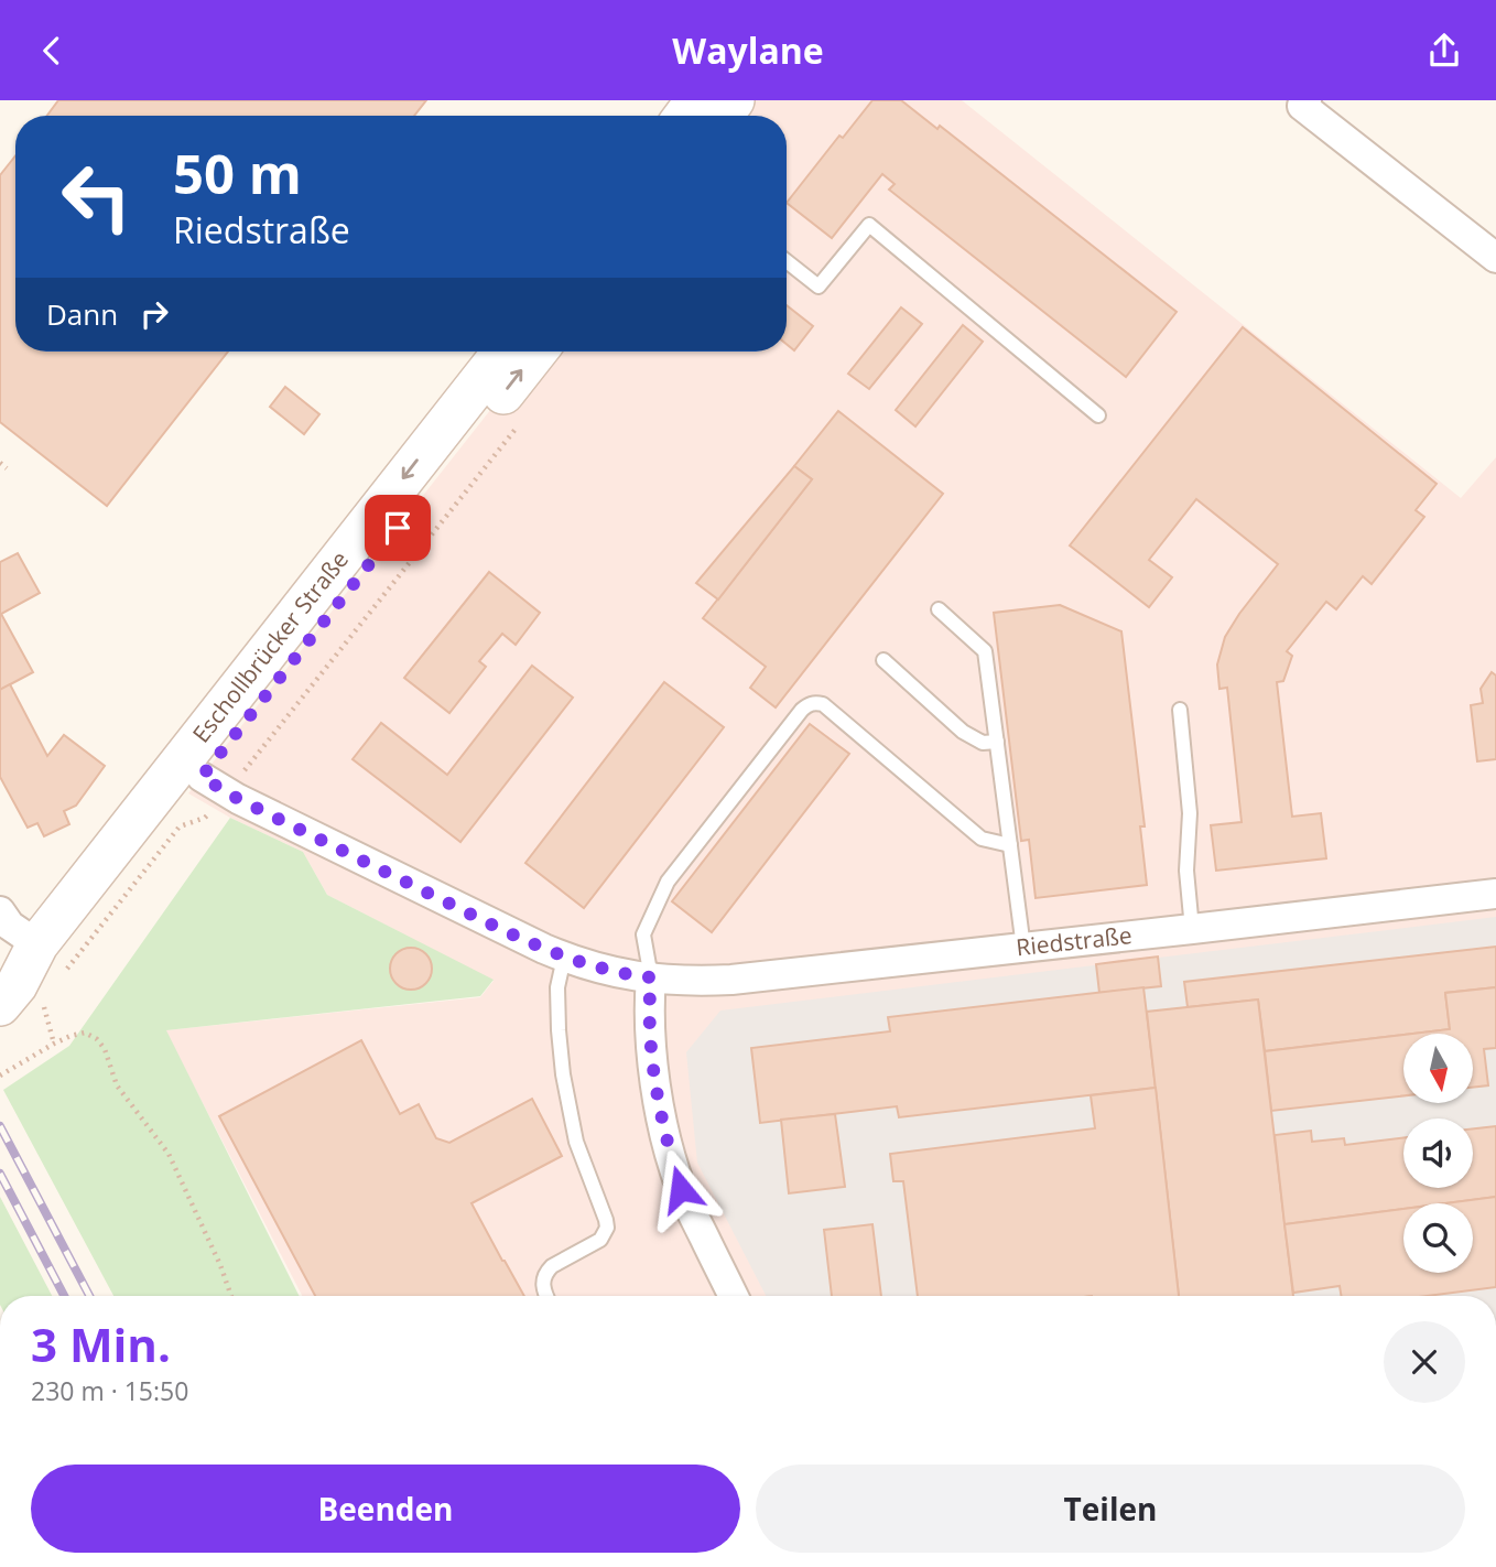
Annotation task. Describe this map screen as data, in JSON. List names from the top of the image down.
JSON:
{
  "streets": {
    "main road": ["Eschollbrücker Straße"],
    "street": ["Riedstraße"]
  },
  "crossings": [
    ["Eschollbrücker Straße", "Riedstraße"]
  ],
  "north": "bottom",
  "page": {
    "header": "Waylane",
    "turn": ["50 m", "Riedstraße"],
    "then": "Dann",
    "heading": ["3 Min.", "230 m · 15:50"],
    "buttons": ["Beenden", "Teilen"]
  }
}
